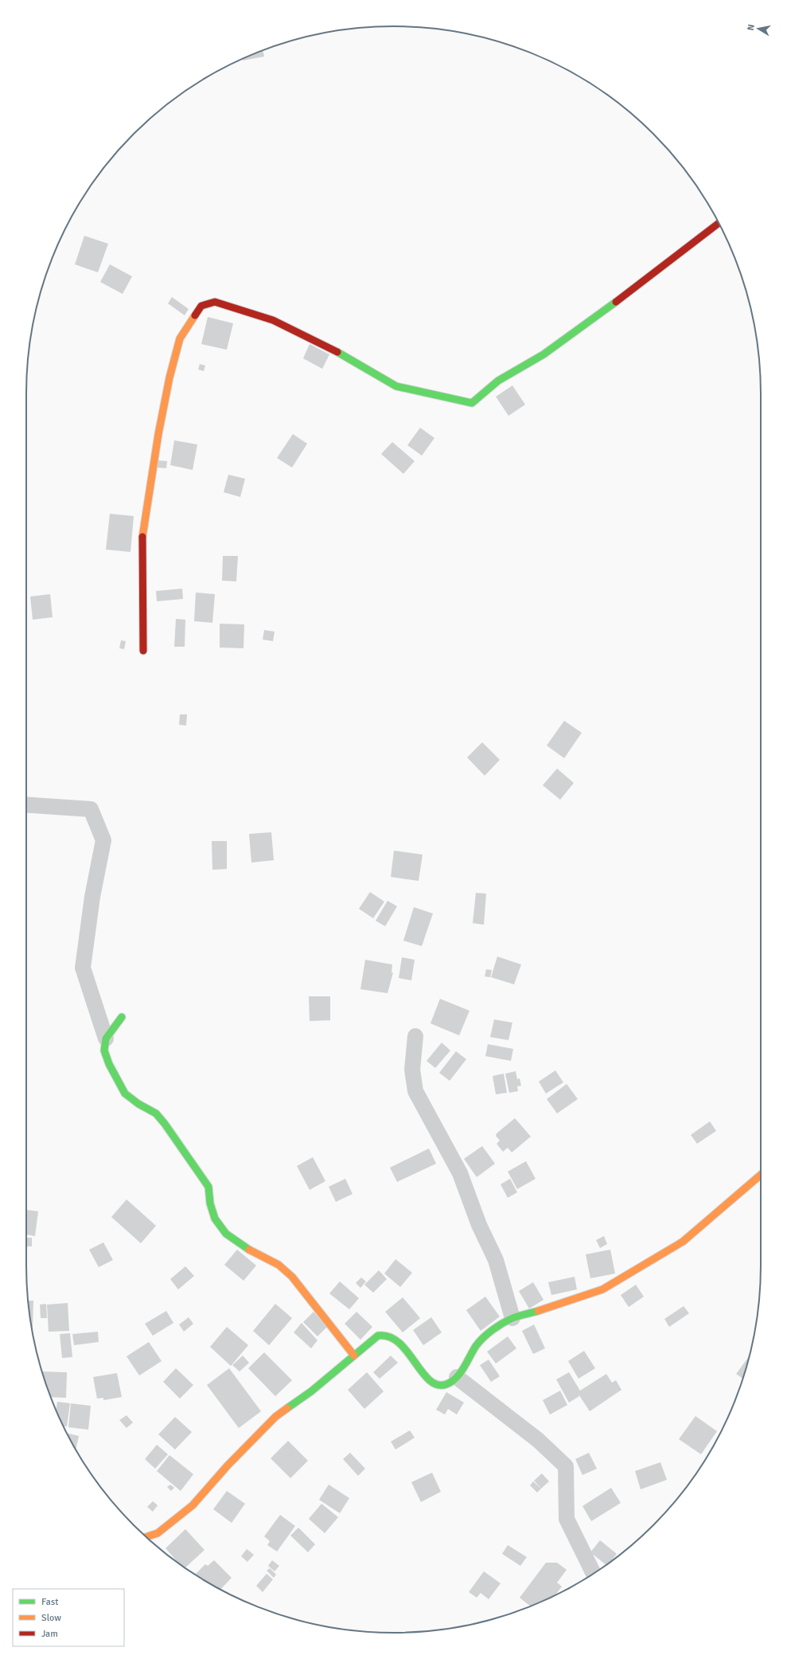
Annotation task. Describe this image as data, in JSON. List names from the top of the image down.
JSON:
{
  "legend": ["Fast", "Slow", "Jam"],
  "north": "left"
}
